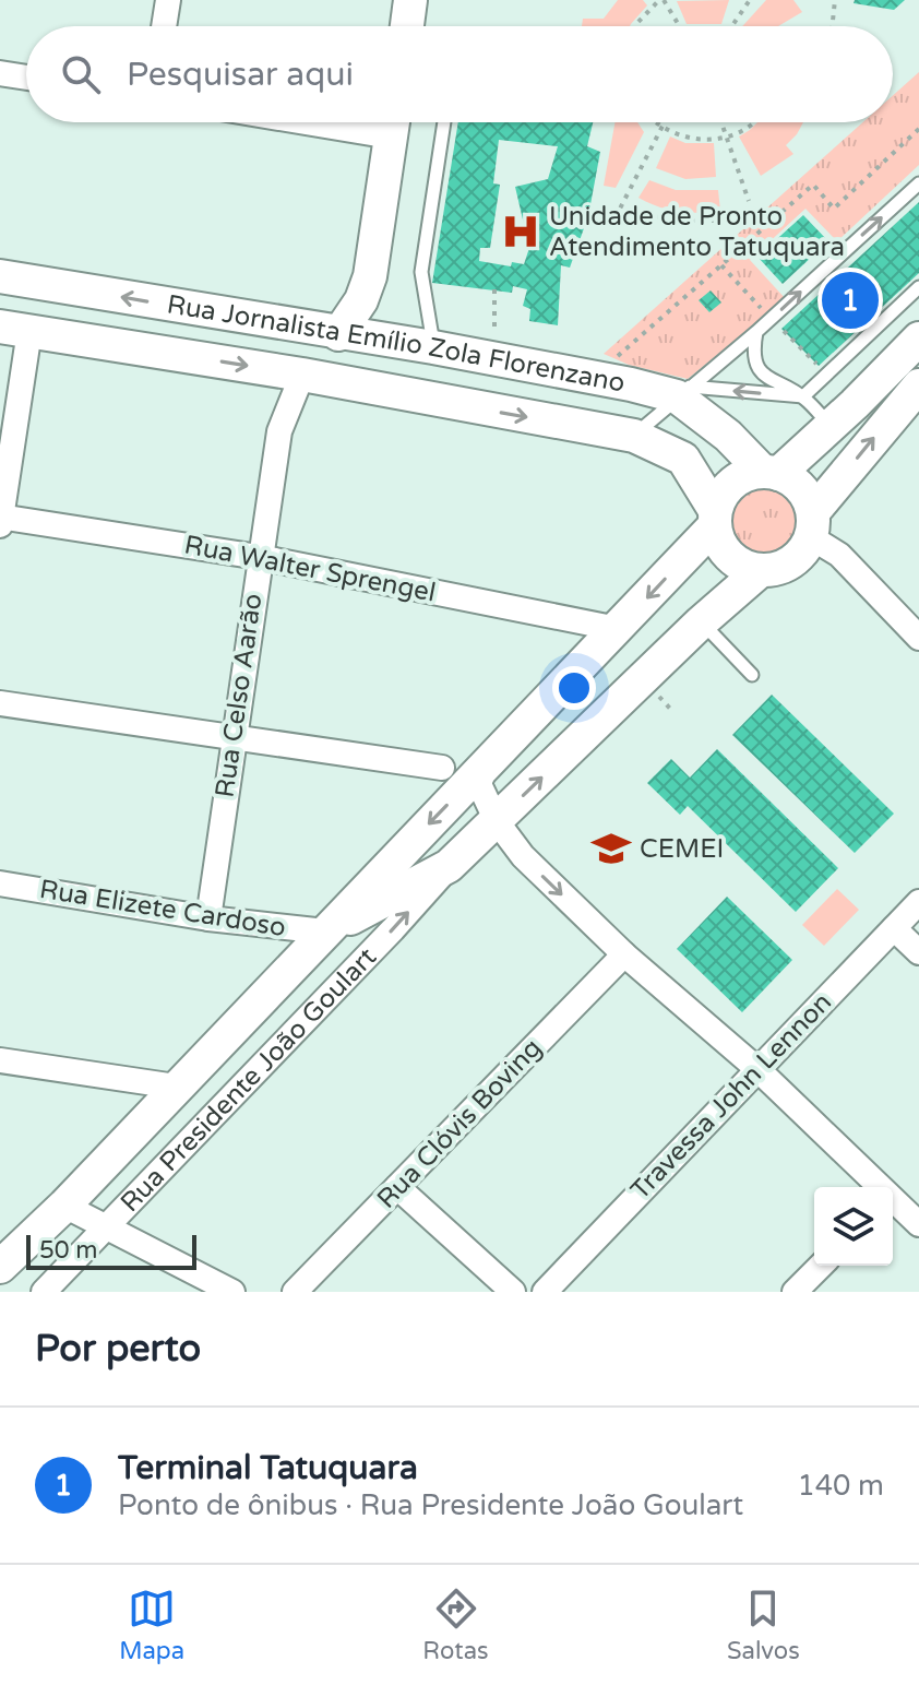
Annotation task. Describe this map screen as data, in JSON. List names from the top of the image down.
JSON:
{
  "streets": {
    "main road": ["Rua Jornalista Emílio Zola Florenzano", "Rua Presidente João Goulart"],
    "street": [
      "Rua Walter Sprengel",
      "Rua Celso Aarão",
      "Rua Elizete Cardoso",
      "Travessa John Lennon",
      "Rua Clóvis Boving"
    ]
  },
  "crossings": [
    ["Rua Jornalista Emílio Zola Florenzano", "Rua Celso Aarão"],
    ["Rua Jornalista Emílio Zola Florenzano", "Rua Presidente João Goulart"],
    ["Rua Walter Sprengel", "Rua Celso Aarão"],
    ["Rua Walter Sprengel", "Rua Presidente João Goulart"],
    ["Rua Celso Aarão", "Rua Elizete Cardoso"],
    ["Rua Elizete Cardoso", "Rua Presidente João Goulart"]
  ],
  "places": {
    "hospital": ["Unidade de Pronto Atendimento Tatuquara"],
    "school or university": ["CEMEI"]
  },
  "scale_bar": "50 m",
  "page": {
    "search": "Pesquisar aqui",
    "pins": "1",
    "scale": "50 m",
    "heading": "Por perto",
    "list": [
      {
        "mark": "1",
        "name": "Terminal Tatuquara",
        "note": "Ponto de ônibus · Rua Presidente João Goulart",
        "value": "140 m"
      }
    ],
    "nav": ["Mapa", "Rotas", "Salvos"]
  }
}
